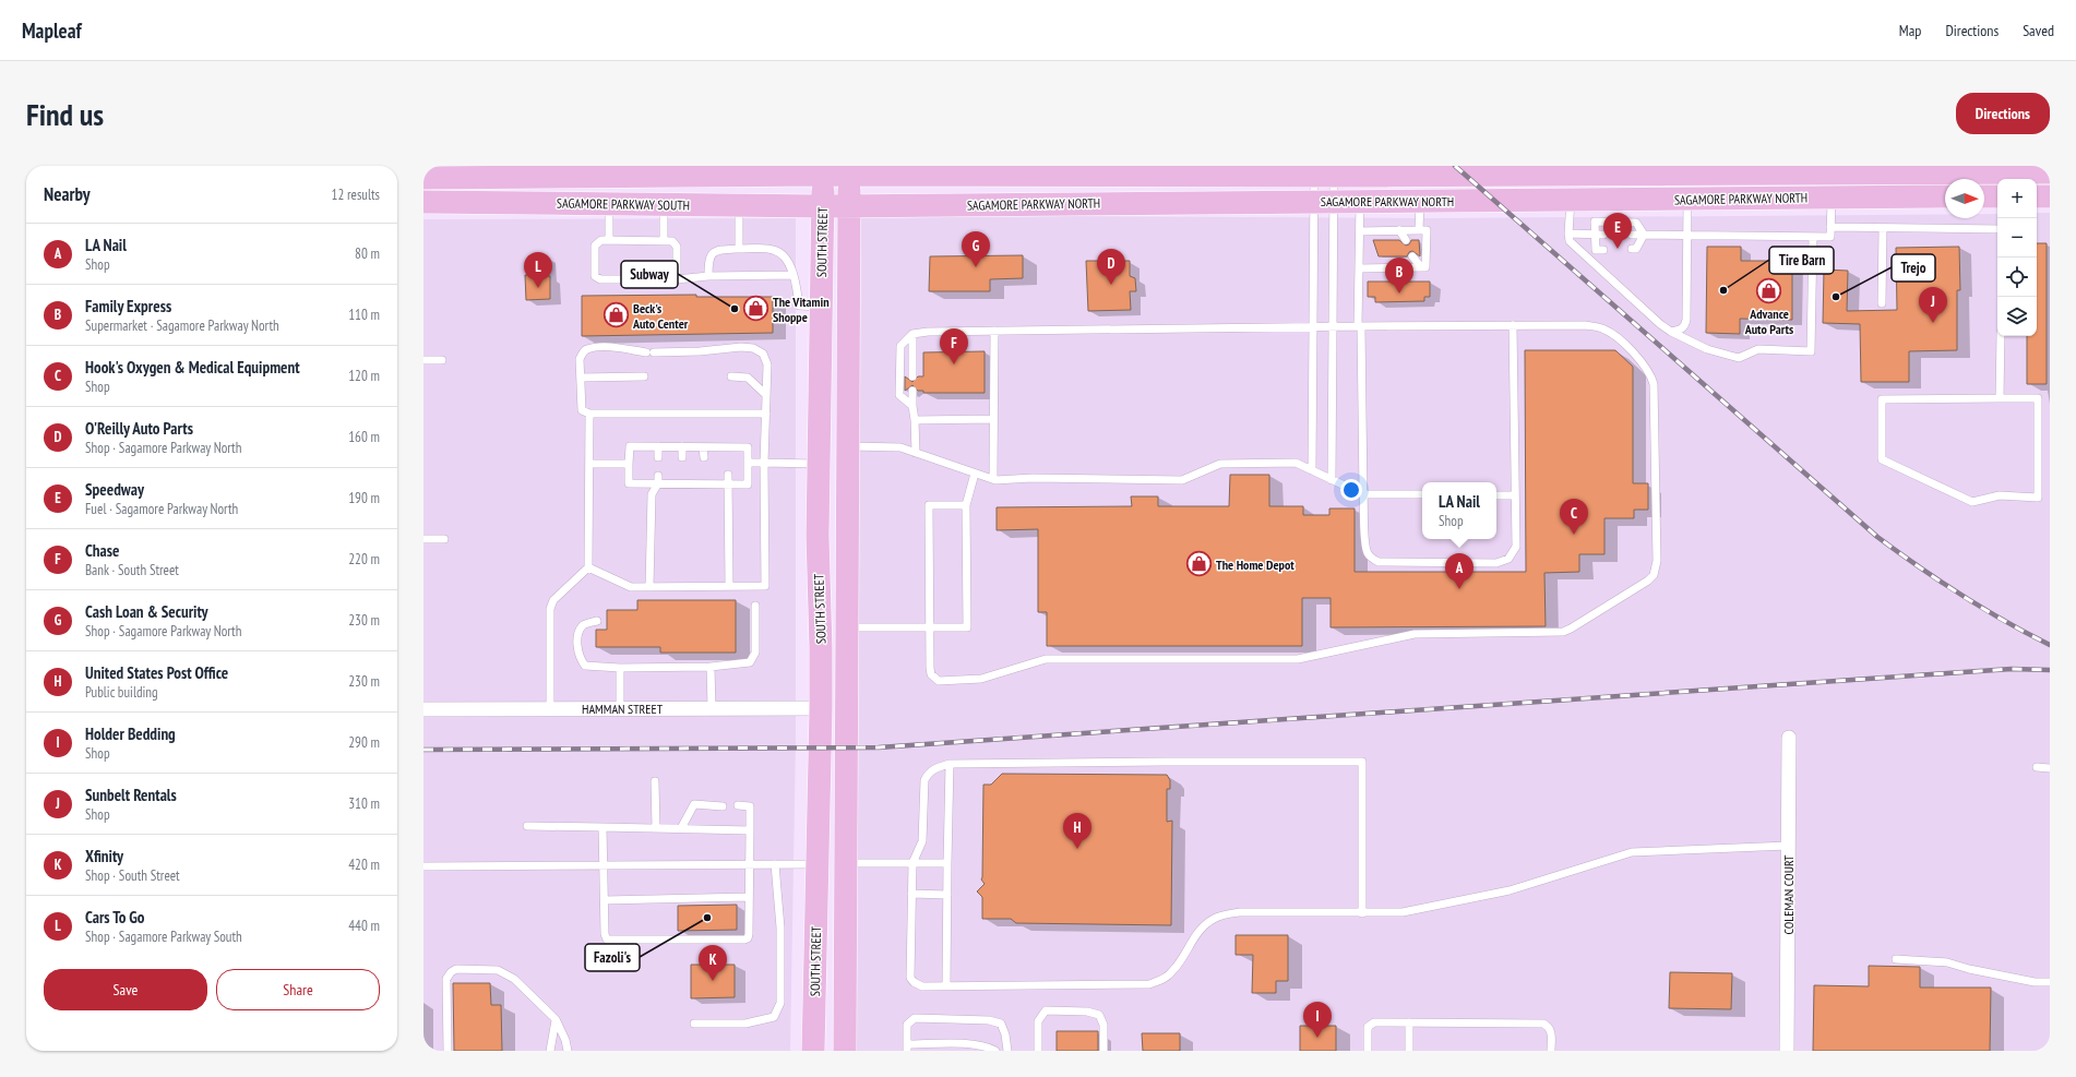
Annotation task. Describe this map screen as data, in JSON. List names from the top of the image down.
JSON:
{
  "streets": {
    "main road": ["SAGAMORE PARKWAY NORTH", "SAGAMORE PARKWAY SOUTH", "SOUTH STREET"],
    "street": ["HAMMAN STREET", "COLEMAN COURT"]
  },
  "crossings": [
    ["SAGAMORE PARKWAY NORTH", "SAGAMORE PARKWAY SOUTH"],
    ["SAGAMORE PARKWAY NORTH", "SOUTH STREET"],
    ["SAGAMORE PARKWAY SOUTH", "SOUTH STREET"],
    ["SOUTH STREET", "HAMMAN STREET"]
  ],
  "places": {
    "other": [
      "Tire Barn",
      "Trejo",
      "Subway",
      "Fazoli's"
    ],
    "shop": [
      "Advance Auto Parts",
      "The Vitamin Shoppe",
      "Beck's Auto Center",
      "The Home Depot"
    ]
  },
  "north": "right",
  "page": {
    "header": "Mapleaf",
    "nav": ["Map", "Directions", "Saved"],
    "buttons": [
      "Directions",
      ["Save", "Share"]
    ],
    "title": "Find us",
    "heading": ["Nearby", "12 results"],
    "map_buttons": ["+", "−"],
    "pins": [
      "E",
      "G",
      "D",
      "L",
      "B",
      "J",
      "F",
      "C",
      "A",
      "H",
      "K",
      "I"
    ],
    "list": [
      {
        "mark": "A",
        "name": "LA Nail",
        "note": "Shop",
        "value": "80 m"
      },
      {
        "mark": "B",
        "name": "Family Express",
        "note": "Supermarket · Sagamore Parkway North",
        "value": "110 m"
      },
      {
        "mark": "C",
        "name": "Hook's Oxygen & Medical Equipment",
        "note": "Shop",
        "value": "120 m"
      },
      {
        "mark": "D",
        "name": "O'Reilly Auto Parts",
        "note": "Shop · Sagamore Parkway North",
        "value": "160 m"
      },
      {
        "mark": "E",
        "name": "Speedway",
        "note": "Fuel · Sagamore Parkway North",
        "value": "190 m"
      },
      {
        "mark": "F",
        "name": "Chase",
        "note": "Bank · South Street",
        "value": "220 m"
      },
      {
        "mark": "G",
        "name": "Cash Loan & Security",
        "note": "Shop · Sagamore Parkway North",
        "value": "230 m"
      },
      {
        "mark": "H",
        "name": "United States Post Office",
        "note": "Public building",
        "value": "230 m"
      },
      {
        "mark": "I",
        "name": "Holder Bedding",
        "note": "Shop",
        "value": "290 m"
      },
      {
        "mark": "J",
        "name": "Sunbelt Rentals",
        "note": "Shop",
        "value": "310 m"
      },
      {
        "mark": "K",
        "name": "Xfinity",
        "note": "Shop · South Street",
        "value": "420 m"
      },
      {
        "mark": "L",
        "name": "Cars To Go",
        "note": "Shop · Sagamore Parkway South",
        "value": "440 m"
      }
    ],
    "popup": ["LA Nail", "Shop"]
  }
}
